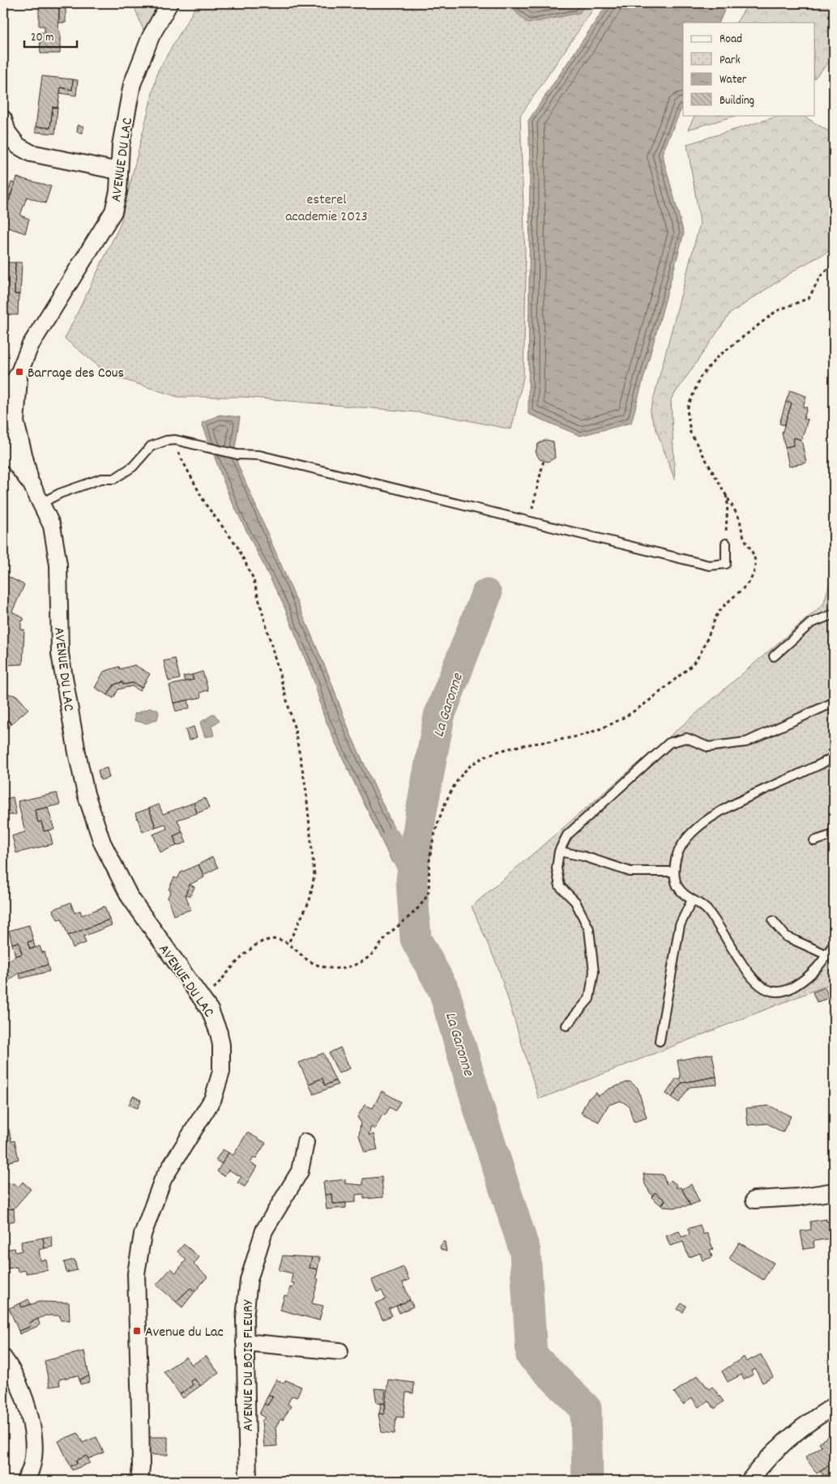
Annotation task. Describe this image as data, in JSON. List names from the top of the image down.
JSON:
{
  "streets": {
    "street": ["AVENUE DU LAC", "AVENUE DU BOIS FLEURY"]
  },
  "water": ["La Garonne"],
  "parks": ["esterel academie 2023"],
  "places": {
    "transit": ["Barrage des Cous", "Avenue du Lac"]
  },
  "legend": [
    "Road",
    "Park",
    "Water",
    "Building"
  ],
  "scale_bar": "20 m"
}
